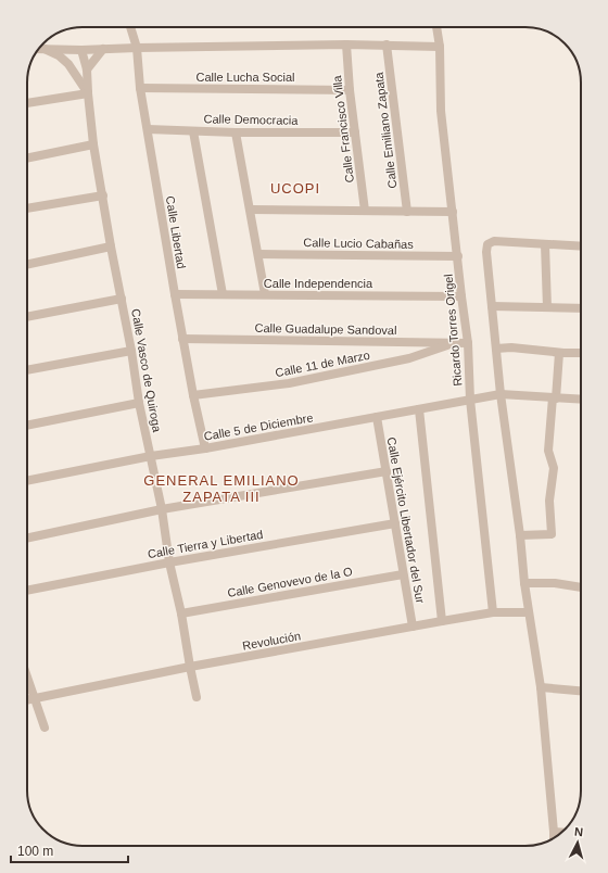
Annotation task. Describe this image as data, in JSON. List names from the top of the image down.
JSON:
{
  "streets": {
    "street": [
      "Calle Lucha Social",
      "Calle Democracia",
      "Calle Francisco Villa",
      "Calle Emiliano Zapata",
      "Calle Libertad",
      "Calle Lucio Cabañas",
      "Calle Independencia",
      "Calle Guadalupe Sandoval",
      "Ricardo Torres Origel",
      "Calle 11 de Marzo",
      "Calle Vasco de Quiroga",
      "Calle 5 de Diciembre",
      "Calle Ejército Libertador del Sur",
      "Calle Tierra y Libertad",
      "Calle Genovevo de la O",
      "Revolución"
    ]
  },
  "crossings": [
    ["Calle Lucha Social", "Calle Francisco Villa"],
    ["Calle Lucha Social", "Calle Libertad"],
    ["Calle Democracia", "Calle Francisco Villa"],
    ["Calle Democracia", "Calle Libertad"],
    ["Calle Libertad", "Calle Independencia"],
    ["Calle Libertad", "Calle Guadalupe Sandoval"],
    ["Calle Libertad", "Calle 11 de Marzo"],
    ["Calle Libertad", "Calle 5 de Diciembre"],
    ["Calle Lucio Cabañas", "Ricardo Torres Origel"],
    ["Calle Independencia", "Ricardo Torres Origel"],
    ["Calle Guadalupe Sandoval", "Ricardo Torres Origel"],
    ["Calle Guadalupe Sandoval", "Calle 11 de Marzo"],
    ["Ricardo Torres Origel", "Calle 5 de Diciembre"],
    ["Ricardo Torres Origel", "Revolución"],
    ["Calle Vasco de Quiroga", "Calle 5 de Diciembre"],
    ["Calle Vasco de Quiroga", "Calle Tierra y Libertad"],
    ["Calle Vasco de Quiroga", "Calle Genovevo de la O"],
    ["Calle Vasco de Quiroga", "Revolución"],
    ["Calle 5 de Diciembre", "Calle Ejército Libertador del Sur"],
    ["Calle Ejército Libertador del Sur", "Calle Tierra y Libertad"],
    ["Calle Ejército Libertador del Sur", "Calle Genovevo de la O"],
    ["Calle Ejército Libertador del Sur", "Revolución"]
  ],
  "districts": ["UCOPI", "GENERAL EMILIANO ZAPATA III"],
  "scale_bar": "100 m",
  "north": "top"
}
